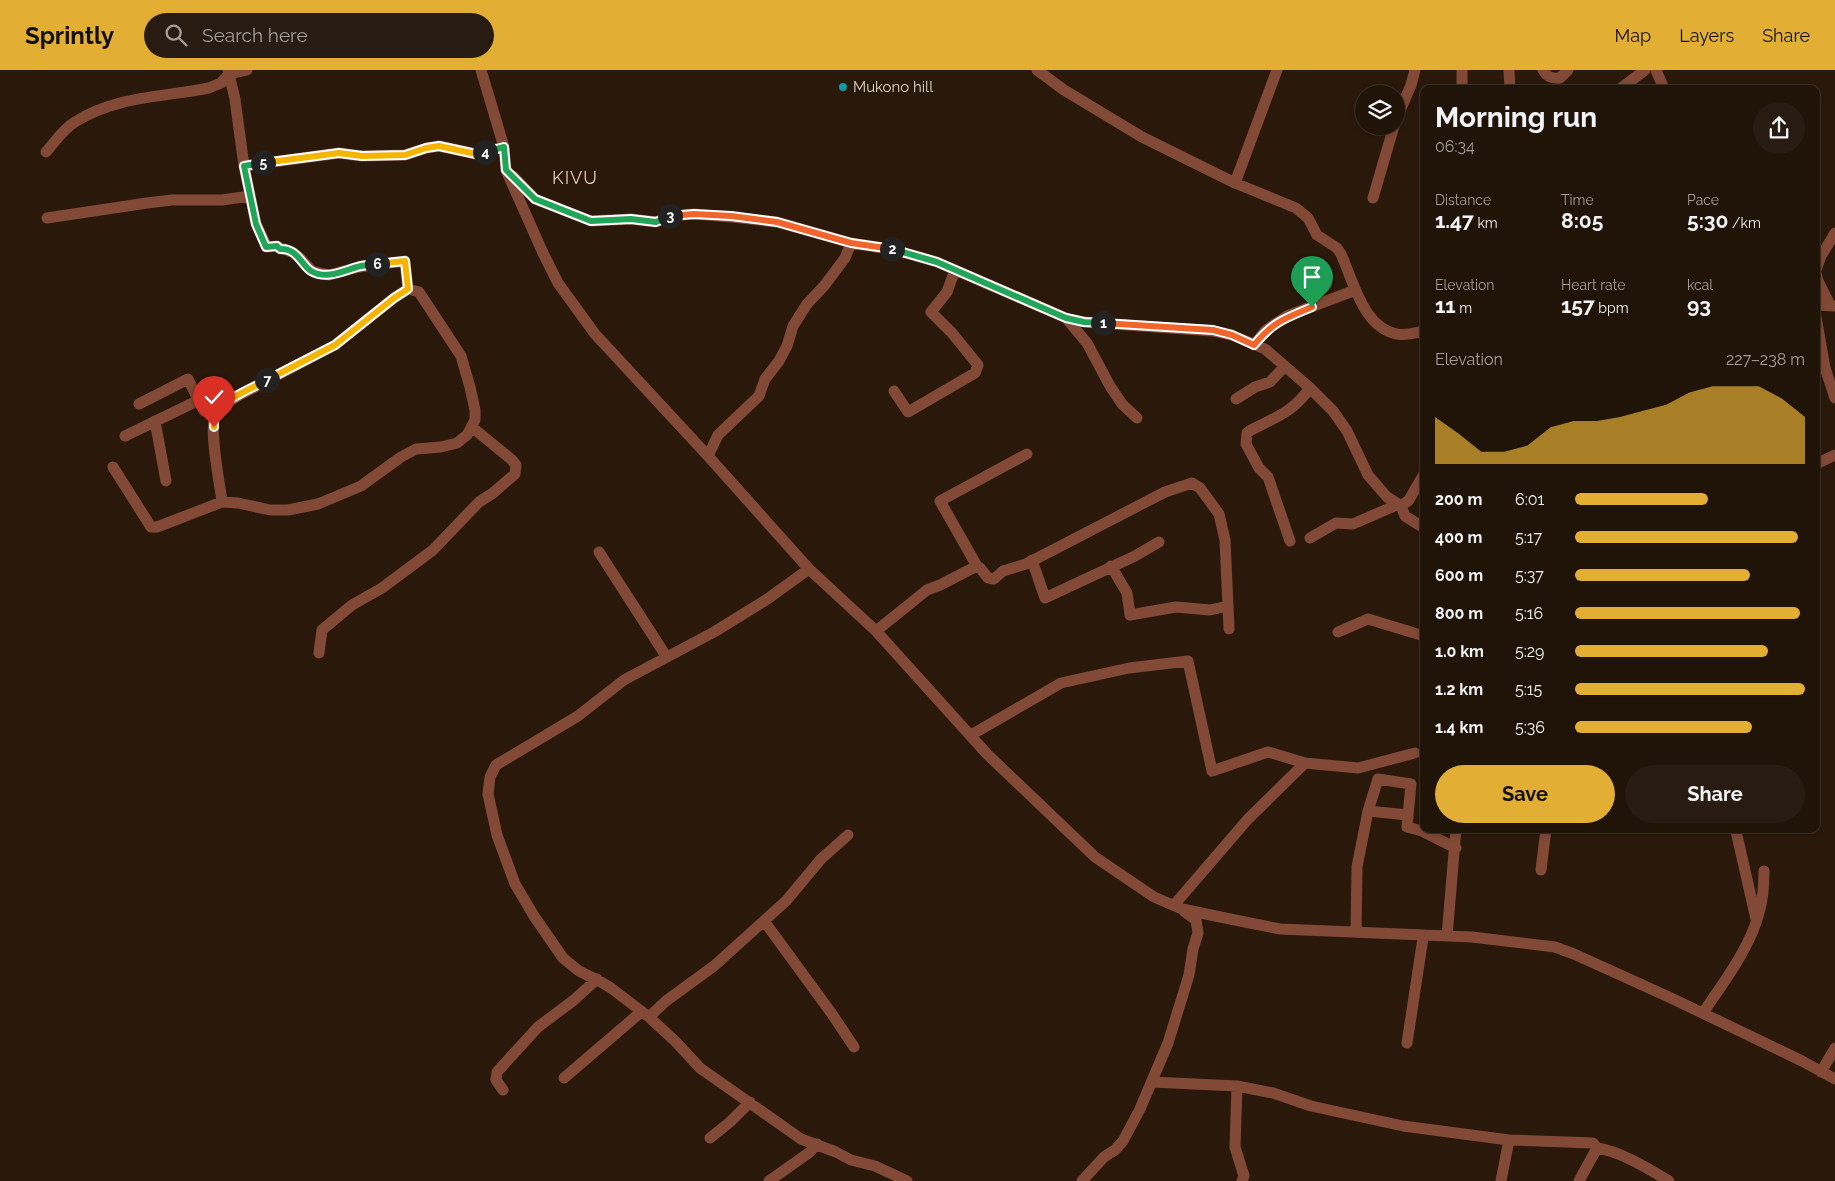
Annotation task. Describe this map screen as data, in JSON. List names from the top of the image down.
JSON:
{
  "districts": ["KIVU"],
  "places": ["Mukono hill"],
  "page": {
    "header": "Sprintly",
    "search": "Search here",
    "nav": ["Map", "Layers", "Share"],
    "heading": ["Morning run", "06:34"],
    "pins": [
      "4",
      "5",
      "3",
      "2",
      "6",
      "1",
      "7"
    ],
    "stats": [
      ["Distance", "1.47 km"],
      ["Time", "8:05"],
      ["Pace", "5:30 /km"],
      ["Elevation", "11 m"],
      ["Heart rate", "157 bpm"],
      ["kcal", "93"]
    ],
    "chart": ["Elevation", "227–238 m"],
    "list": [
      {
        "name": "200 m",
        "note": "6:01"
      },
      {
        "name": "400 m",
        "note": "5:17"
      },
      {
        "name": "600 m",
        "note": "5:37"
      },
      {
        "name": "800 m",
        "note": "5:16"
      },
      {
        "name": "1.0 km",
        "note": "5:29"
      },
      {
        "name": "1.2 km",
        "note": "5:15"
      },
      {
        "name": "1.4 km",
        "note": "5:36"
      }
    ],
    "buttons": ["Save", "Share"]
  }
}
